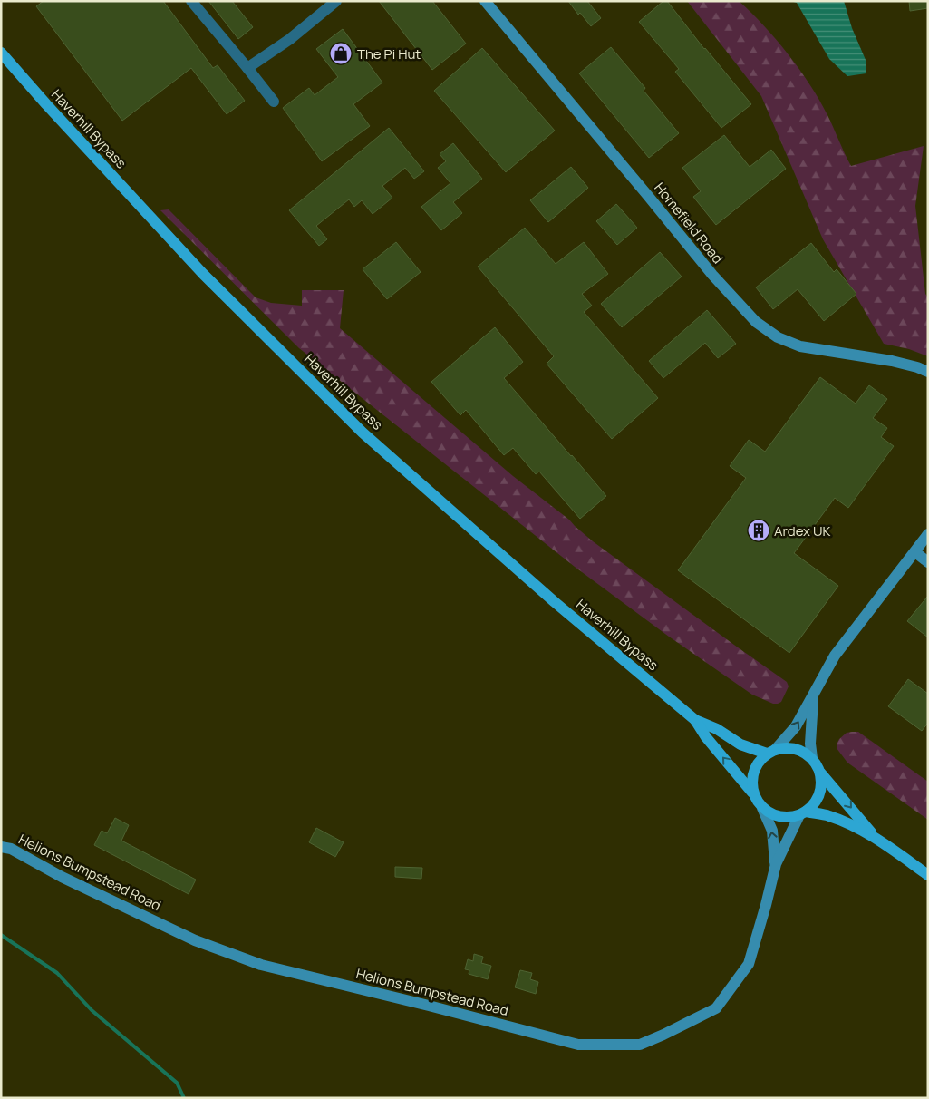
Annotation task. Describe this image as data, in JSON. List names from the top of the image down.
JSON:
{
  "streets": {
    "main road": ["Haverhill Bypass"],
    "street": ["Homefield Road", "Helions Bumpstead Road"]
  },
  "crossings": [
    ["Haverhill Bypass", "Helions Bumpstead Road"]
  ],
  "places": {
    "shop": ["The Pi Hut"],
    "building": ["Ardex UK"]
  }
}
